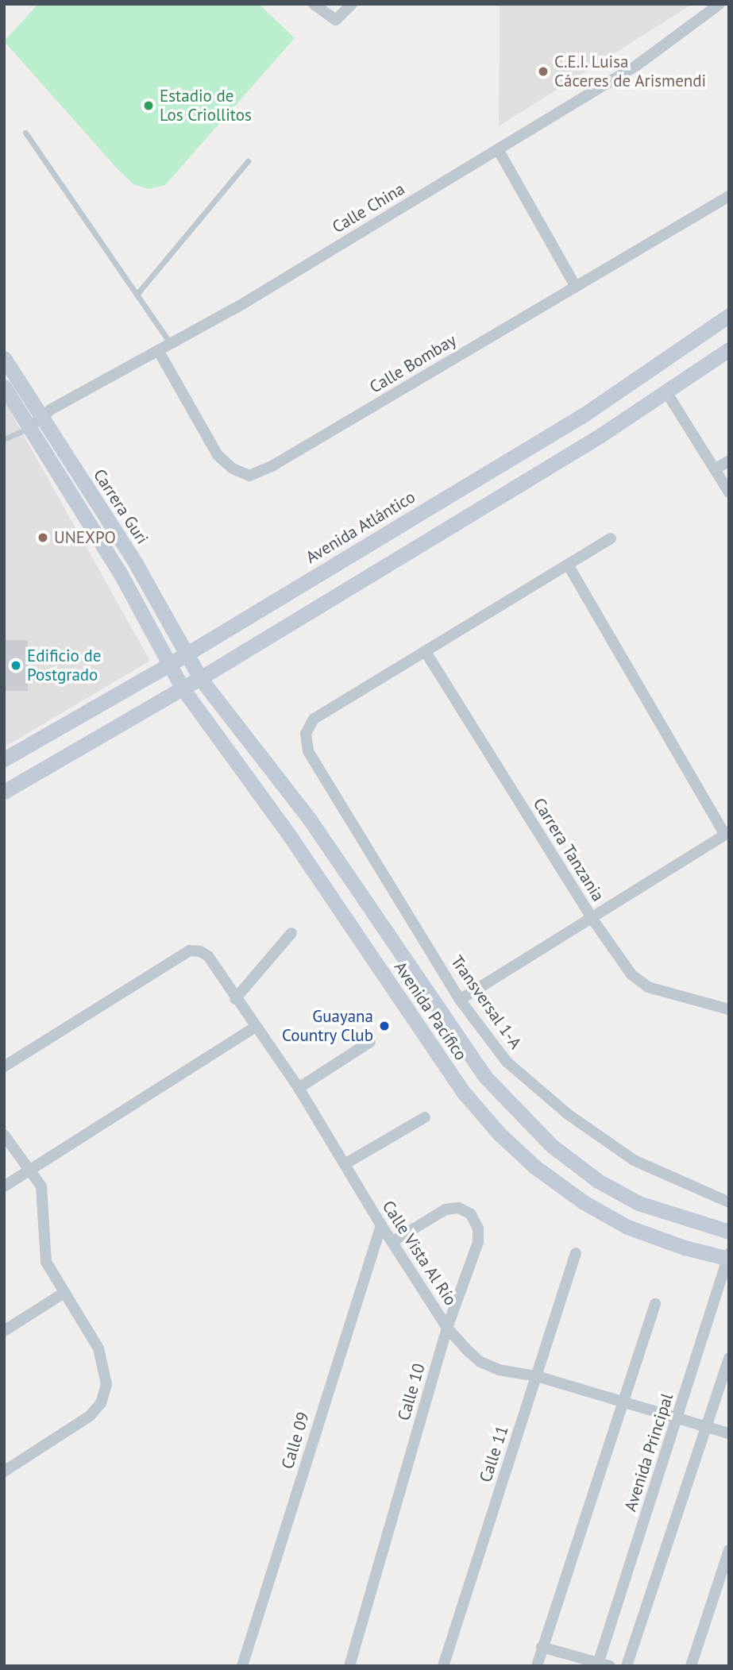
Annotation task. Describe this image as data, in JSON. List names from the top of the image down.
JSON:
{
  "streets": {
    "street": [
      "Calle China",
      "Calle Bombay",
      "Carrera Guri",
      "Avenida Atlántico",
      "Carrera Tanzania",
      "Transversal 1-A",
      "Avenida Pacífico",
      "Calle Vista Al Río",
      "Calle 10",
      "Calle 09",
      "Avenida Principal",
      "Calle 11"
    ]
  },
  "crossings": [
    ["Calle China", "Calle Bombay"],
    ["Calle China", "Carrera Guri"],
    ["Carrera Guri", "Avenida Atlántico"],
    ["Carrera Guri", "Avenida Pacífico"],
    ["Carrera Tanzania", "Transversal 1-A"],
    ["Avenida Pacífico", "Avenida Principal"],
    ["Calle Vista Al Río", "Calle 10"],
    ["Calle Vista Al Río", "Calle 09"],
    ["Calle Vista Al Río", "Avenida Principal"],
    ["Calle Vista Al Río", "Calle 11"]
  ],
  "places": [
    "C.E.I. Luisa Cáceres de Arismendi",
    "Estadio de Los Criollitos",
    "UNEXPO",
    "Edificio de Postgrado",
    "Guayana Country Club"
  ]
}
